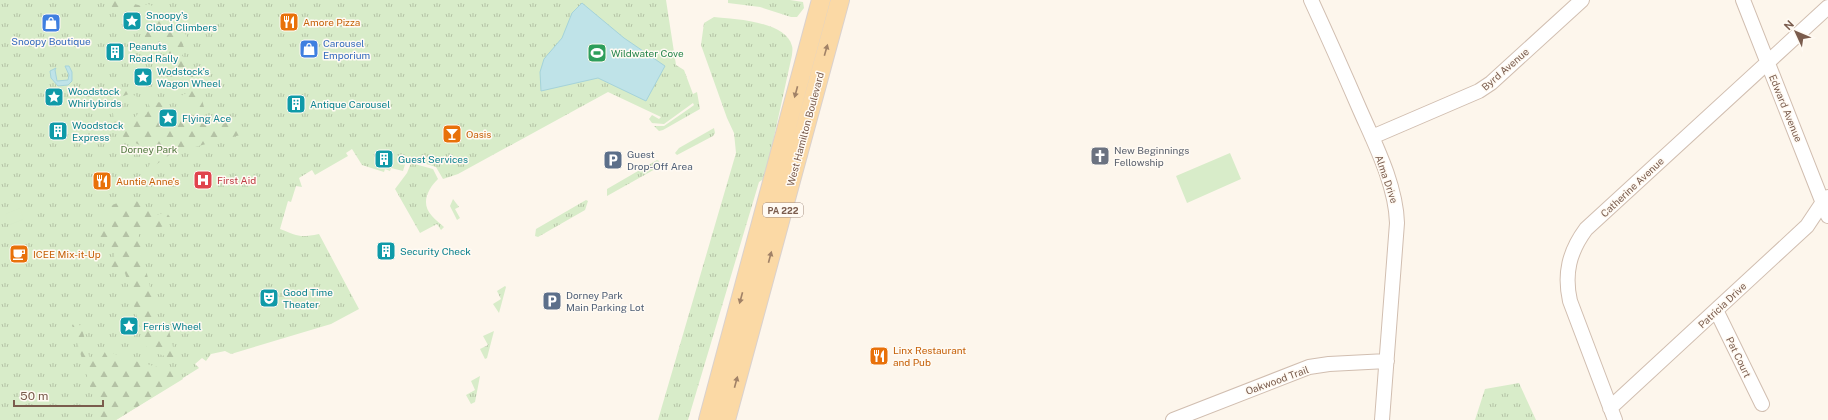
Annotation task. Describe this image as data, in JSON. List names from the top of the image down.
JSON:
{
  "streets": {
    "main road": ["West Hamilton Boulevard", "PA 222"],
    "street": [
      "Byrd Avenue",
      "Edward Avenue",
      "Alma Drive",
      "Catherine Avenue",
      "Patricia Drive",
      "Pat Court",
      "Oakwood Trail"
    ]
  },
  "crossings": [
    ["Byrd Avenue", "Alma Drive"],
    ["Edward Avenue", "Catherine Avenue"],
    ["Edward Avenue", "Patricia Drive"],
    ["Alma Drive", "Oakwood Trail"],
    ["Catherine Avenue", "Patricia Drive"],
    ["Patricia Drive", "Pat Court"]
  ],
  "parks": ["Dorney Park"],
  "places": {
    "place": [
      "Snoopy's Cloud Climbers",
      "Wodstock's Wagon Wheel",
      "Woodstock Whirlybirds",
      "Flying Ace",
      "Ferris Wheel"
    ],
    "restaurant": ["Amore Pizza", "Auntie Anne's", "Linx Restaurant and Pub"],
    "shop": ["Snoopy Boutique", "Carousel Emporium"],
    "building": [
      "Peanuts Road Rally",
      "Antique Carousel",
      "Woodstock Express",
      "Guest Services",
      "Security Check"
    ],
    "sports": ["Wildwater Cove"],
    "bar": ["Oasis"],
    "church": ["New Beginnings Fellowship"],
    "parking": ["Guest Drop-Off Area", "Dorney Park Main Parking Lot"],
    "hospital": ["First Aid"],
    "cafe": ["ICEE Mix-it-Up"],
    "theatre": ["Good Time Theater"]
  },
  "scale_bar": "50 m",
  "north": "top left"
}
